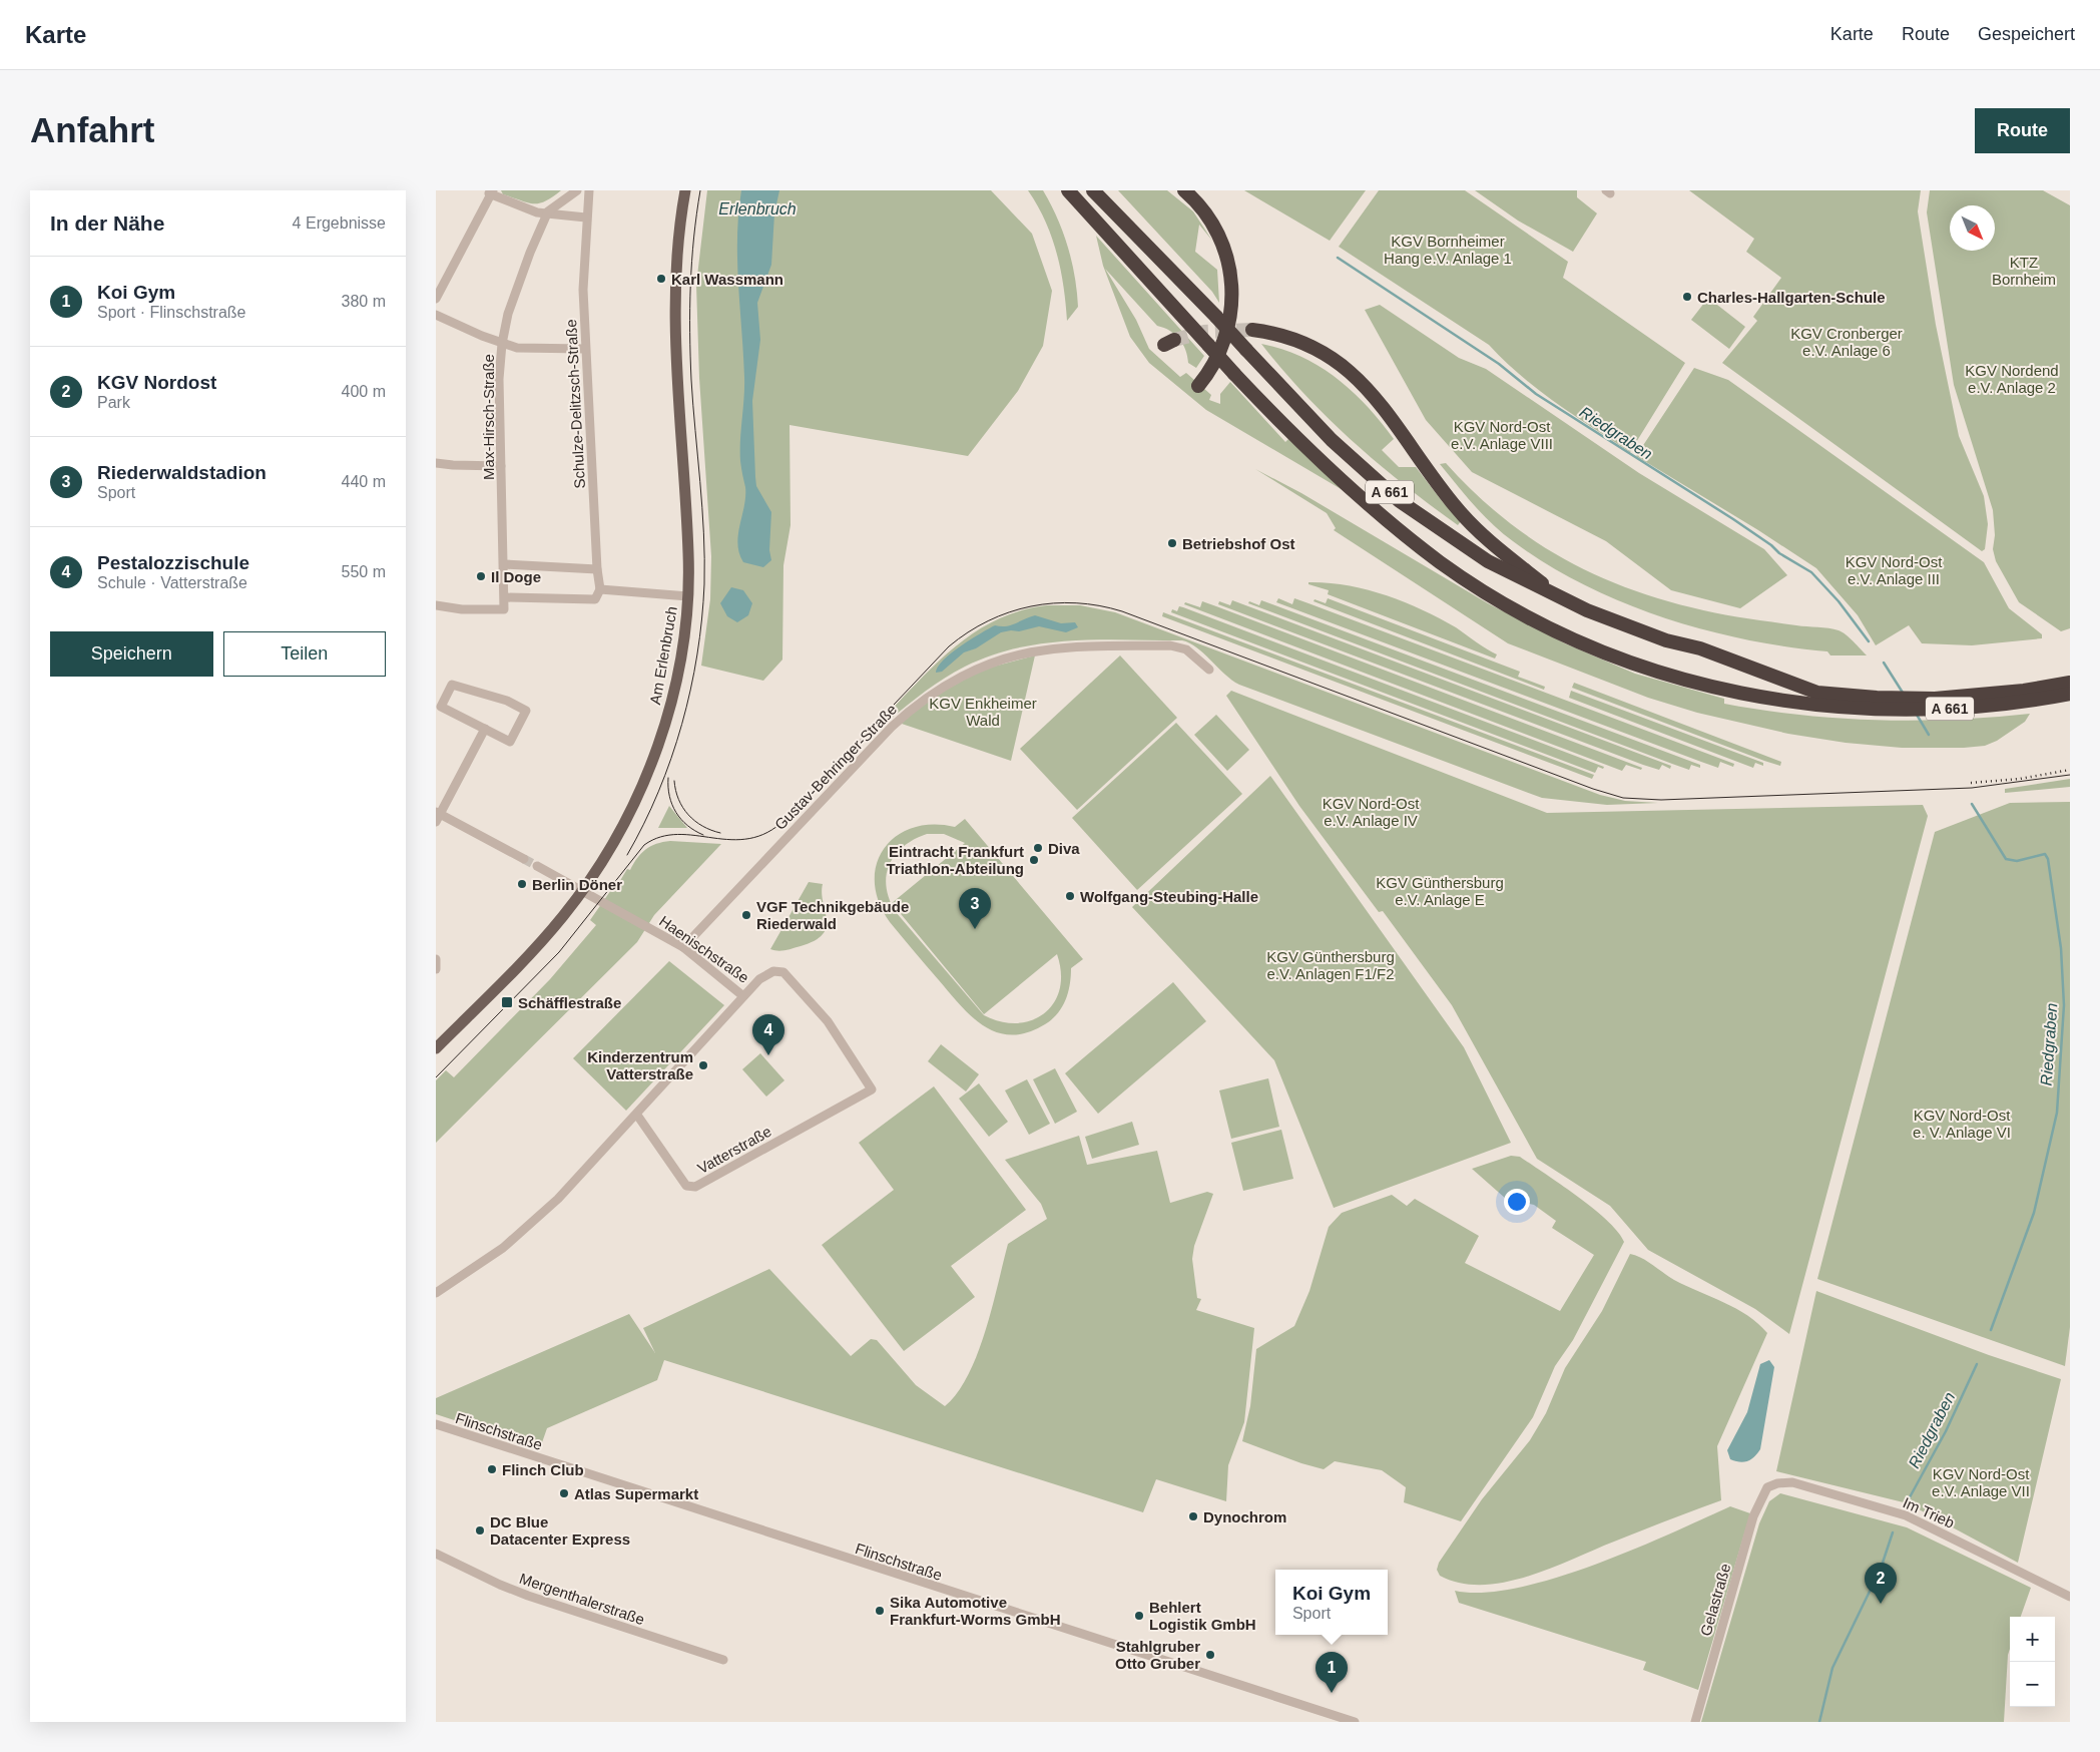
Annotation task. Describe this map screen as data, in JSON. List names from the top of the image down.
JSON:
{
  "streets": {
    "highway": ["A 661"],
    "main road": ["Am Erlenbruch"],
    "street": [
      "Schulze-Delitzsch-Straße",
      "Max-Hirsch-Straße",
      "Gustav-Behringer-Straße",
      "Haenischstraße",
      "Vatterstraße",
      "Flinschstraße",
      "Im Trieb",
      "Mergenthalerstraße",
      "Gelastraße"
    ]
  },
  "crossings": [
    ["Am Erlenbruch", "Haenischstraße"],
    ["Gustav-Behringer-Straße", "Haenischstraße"],
    ["Haenischstraße", "Vatterstraße"],
    ["Im Trieb", "Gelastraße"]
  ],
  "water": ["Erlenbruch", "Riedgraben"],
  "parks": [
    "KGV Bornheimer Hang e.V. Anlage 1",
    "KTZ Bornheim",
    "KGV Cronberger e.V. Anlage 6",
    "KGV Nordend e.V. Anlage 2",
    "KGV Nord-Ost e.V. Anlage VIII",
    "KGV Nord-Ost e.V. Anlage III",
    "KGV Enkheimer Wald",
    "KGV Nord-Ost e.V. Anlage IV",
    "KGV Günthersburg e.V. Anlage E",
    "KGV Günthersburg e.V. Anlagen F1/F2",
    "KGV Nord-Ost e. V. Anlage VI",
    "KGV Nord-Ost e.V. Anlage VII"
  ],
  "places": {
    "other": [
      "Karl Wassmann",
      "Charles-Hallgarten-Schule",
      "Betriebshof Ost",
      "Il Doge",
      "Diva",
      "Eintracht Frankfurt Triathlon-Abteilung",
      "Berlin Döner",
      "Wolfgang-Steubing-Halle",
      "VGF Technikgebäude Riederwald",
      "Kinderzentrum Vatterstraße",
      "Flinch Club",
      "Atlas Supermarkt",
      "Dynochrom",
      "DC Blue Datacenter Express",
      "Sika Automotive Frankfurt-Worms GmbH",
      "Behlert Logistik GmbH",
      "Stahlgruber Otto Gruber"
    ],
    "transit": ["Schäfflestraße"]
  },
  "north": "bottom right",
  "page": {
    "header": "Karte",
    "nav": ["Karte", "Route", "Gespeichert"],
    "buttons": [
      "Route",
      ["Speichern", "Teilen"]
    ],
    "title": "Anfahrt",
    "heading": ["In der Nähe", "4 Ergebnisse"],
    "list": [
      {
        "mark": "1",
        "name": "Koi Gym",
        "note": "Sport · Flinschstraße",
        "value": "380 m"
      },
      {
        "mark": "2",
        "name": "KGV Nordost",
        "note": "Park",
        "value": "400 m"
      },
      {
        "mark": "3",
        "name": "Riederwaldstadion",
        "note": "Sport",
        "value": "440 m"
      },
      {
        "mark": "4",
        "name": "Pestalozzischule",
        "note": "Schule · Vatterstraße",
        "value": "550 m"
      }
    ],
    "pins": [
      "3",
      "4",
      "2",
      "1"
    ],
    "popup": ["Koi Gym", "Sport"],
    "map_buttons": ["+", "−"]
  }
}
